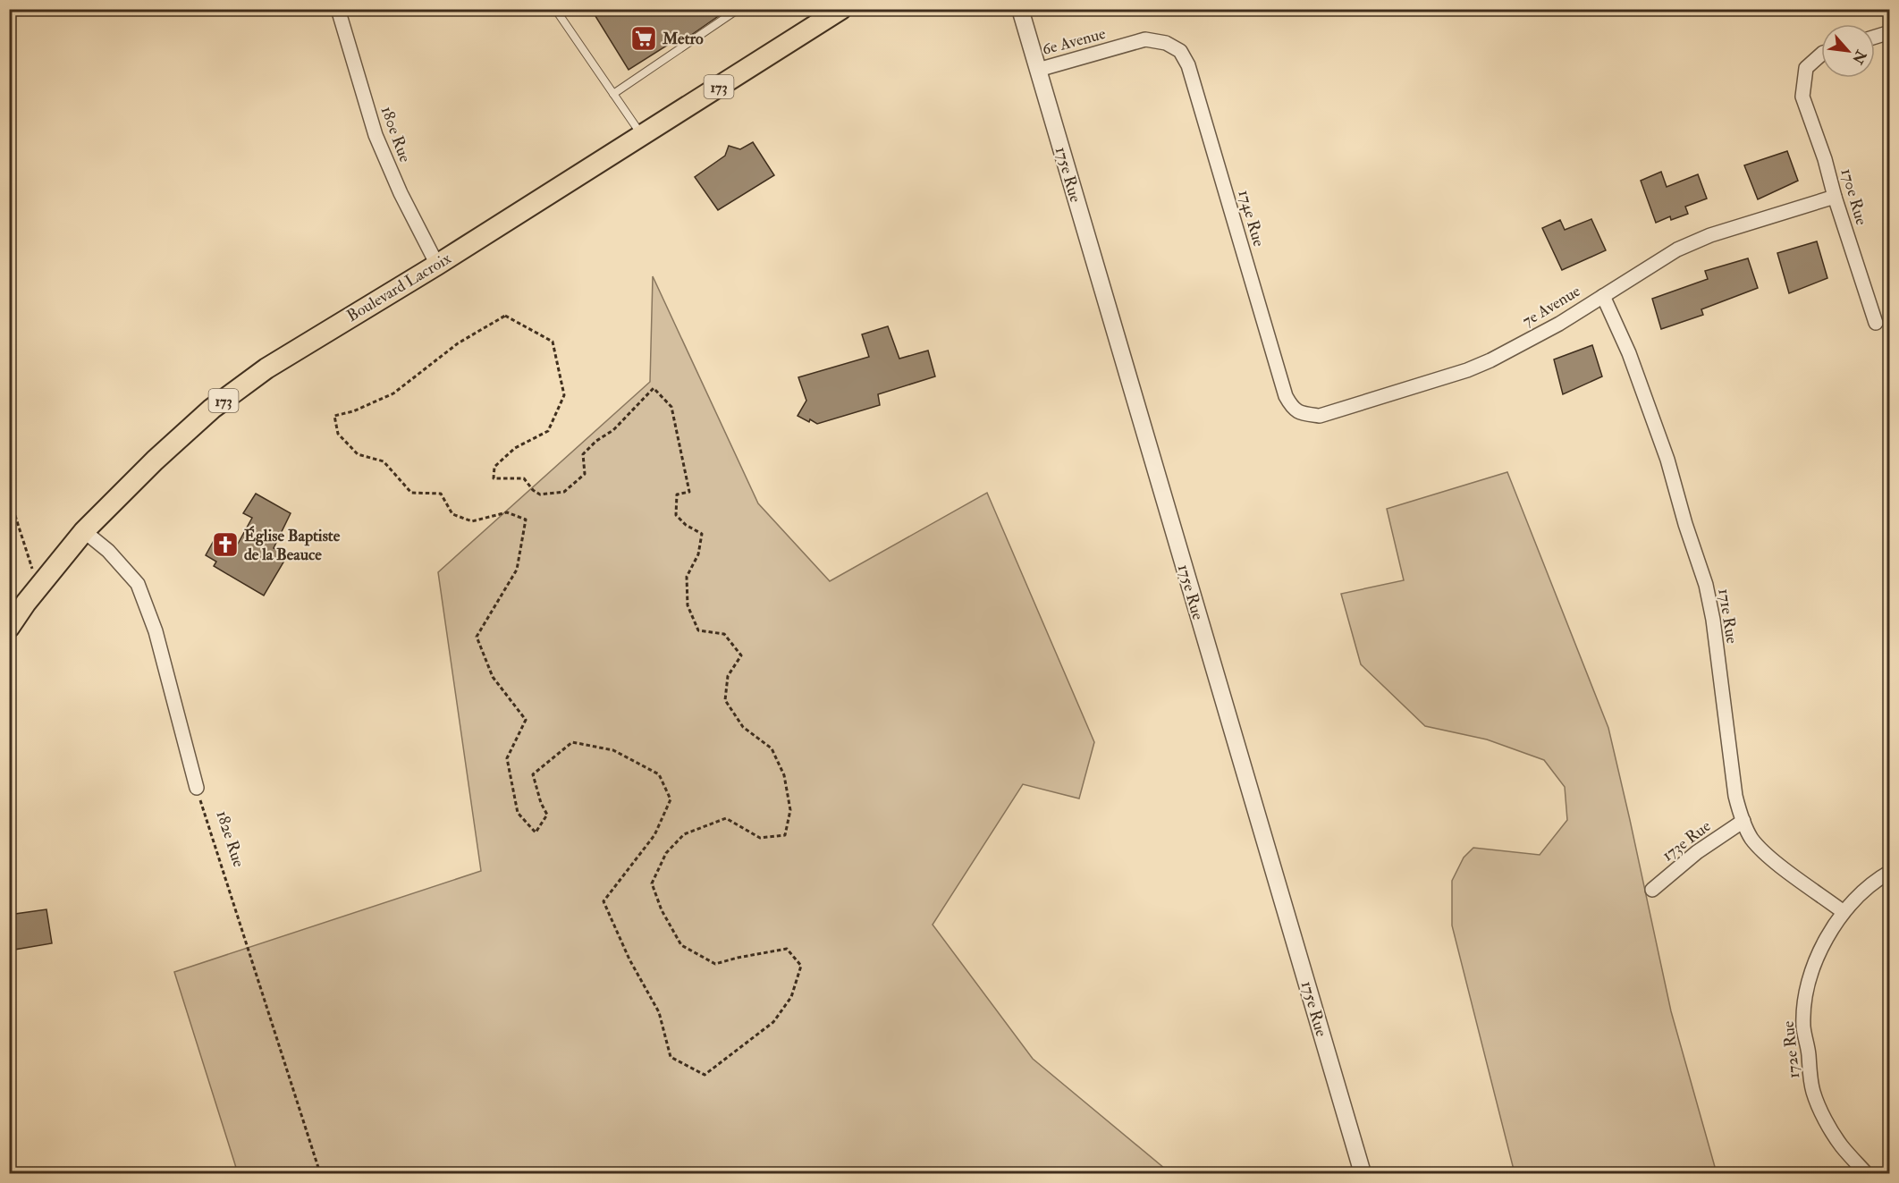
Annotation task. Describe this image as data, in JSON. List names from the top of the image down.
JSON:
{
  "streets": {
    "main road": ["173", "Boulevard Lacroix"],
    "street": [
      "6e Avenue",
      "180e Rue",
      "175e Rue",
      "170e Rue",
      "174e Rue",
      "7e Avenue",
      "171e Rue",
      "173e Rue",
      "172e Rue"
    ],
    "path": ["182e Rue"]
  },
  "crossings": [
    ["6e Avenue", "175e Rue"],
    ["6e Avenue", "174e Rue"],
    ["180e Rue", "Boulevard Lacroix"],
    ["170e Rue", "7e Avenue"],
    ["174e Rue", "7e Avenue"],
    ["7e Avenue", "171e Rue"],
    ["171e Rue", "173e Rue"],
    ["171e Rue", "172e Rue"]
  ],
  "places": {
    "supermarket": ["Metro"],
    "church": ["Église Baptiste de la Beauce"]
  },
  "north": "bottom right"
}
